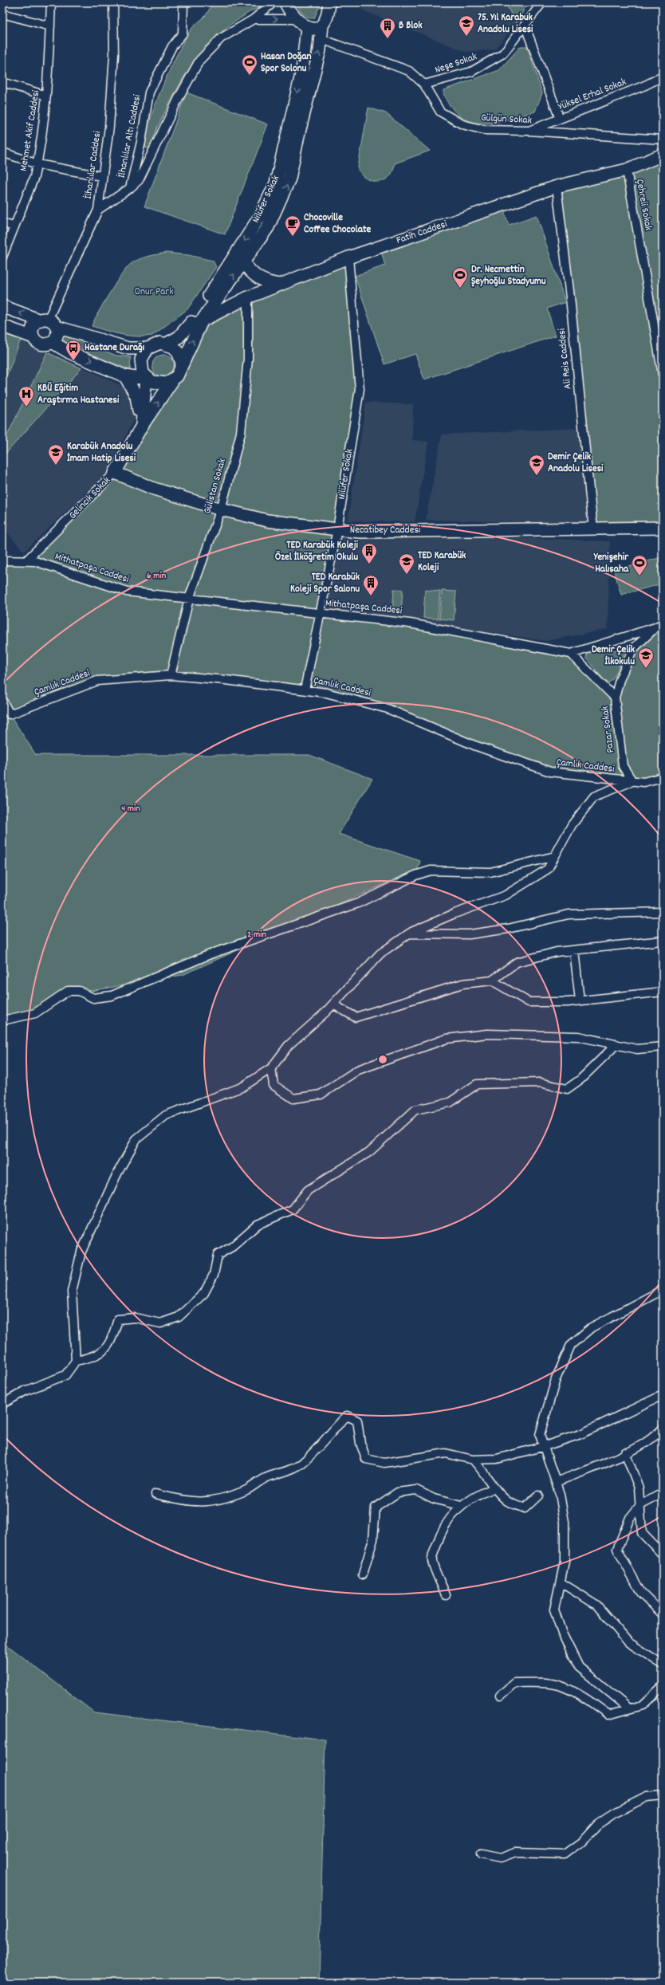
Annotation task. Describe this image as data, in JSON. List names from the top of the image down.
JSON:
{
  "streets": {
    "street": [
      "Neşe Sokak",
      "Yüksel Erhal Sokak",
      "Gülgün Sokak",
      "Mehmet Akif Caddesi",
      "İlhanlılar Altı Caddesi",
      "İlhanlılar Caddesi",
      "Nilüfer Sokak",
      "Çehreli Sokak",
      "Fatih Caddesi",
      "Ali Reis Caddesi",
      "Gülistan Sokak",
      "Gelincik Sokak",
      "Necatibey Caddesi",
      "Mithatpaşa Caddesi",
      "Çamlık Caddesi",
      "Pazar Sokak"
    ]
  },
  "crossings": [
    ["Neşe Sokak", "Gülgün Sokak"],
    ["Yüksel Erhal Sokak", "Gülgün Sokak"],
    ["Gülgün Sokak", "Nilüfer Sokak"],
    ["Nilüfer Sokak", "Fatih Caddesi"],
    ["Nilüfer Sokak", "Gelincik Sokak"],
    ["Nilüfer Sokak", "Necatibey Caddesi"],
    ["Nilüfer Sokak", "Mithatpaşa Caddesi"],
    ["Nilüfer Sokak", "Çamlık Caddesi"],
    ["Çehreli Sokak", "Fatih Caddesi"],
    ["Fatih Caddesi", "Ali Reis Caddesi"],
    ["Fatih Caddesi", "Gülistan Sokak"],
    ["Ali Reis Caddesi", "Necatibey Caddesi"],
    ["Gülistan Sokak", "Necatibey Caddesi"],
    ["Gülistan Sokak", "Mithatpaşa Caddesi"],
    ["Gülistan Sokak", "Çamlık Caddesi"],
    ["Gelincik Sokak", "Necatibey Caddesi"],
    ["Gelincik Sokak", "Mithatpaşa Caddesi"],
    ["Mithatpaşa Caddesi", "Pazar Sokak"],
    ["Çamlık Caddesi", "Pazar Sokak"]
  ],
  "parks": ["Onur Park"],
  "places": {
    "school or university": [
      "75. Yıl Karabuk Anadolu Lisesi",
      "Karabük Anadolu İmam Hatip Lisesi",
      "Demir Çelik Anadolu Lisesi",
      "TED Karabük Koleji",
      "Demir Çelik İlkokulu"
    ],
    "building": ["B Blok", "TED Karabük Koleji Özel İlköğretim Okulu", "TED Karabük Koleji Spor Salonu"],
    "sports": ["Hasan Doğan Spor Solonu", "Dr. Necmettin Şeyhoğlu Stadyumu", "Yenişehir Halısaha"],
    "cafe": ["Chocoville Coffee Chocolate"],
    "bus stop": ["Hastane Durağı"],
    "hospital": ["KBÜ Eğitim Araştırma Hastanesi"]
  },
  "rings": ["6 min", "4 min", "2 min"]
}
